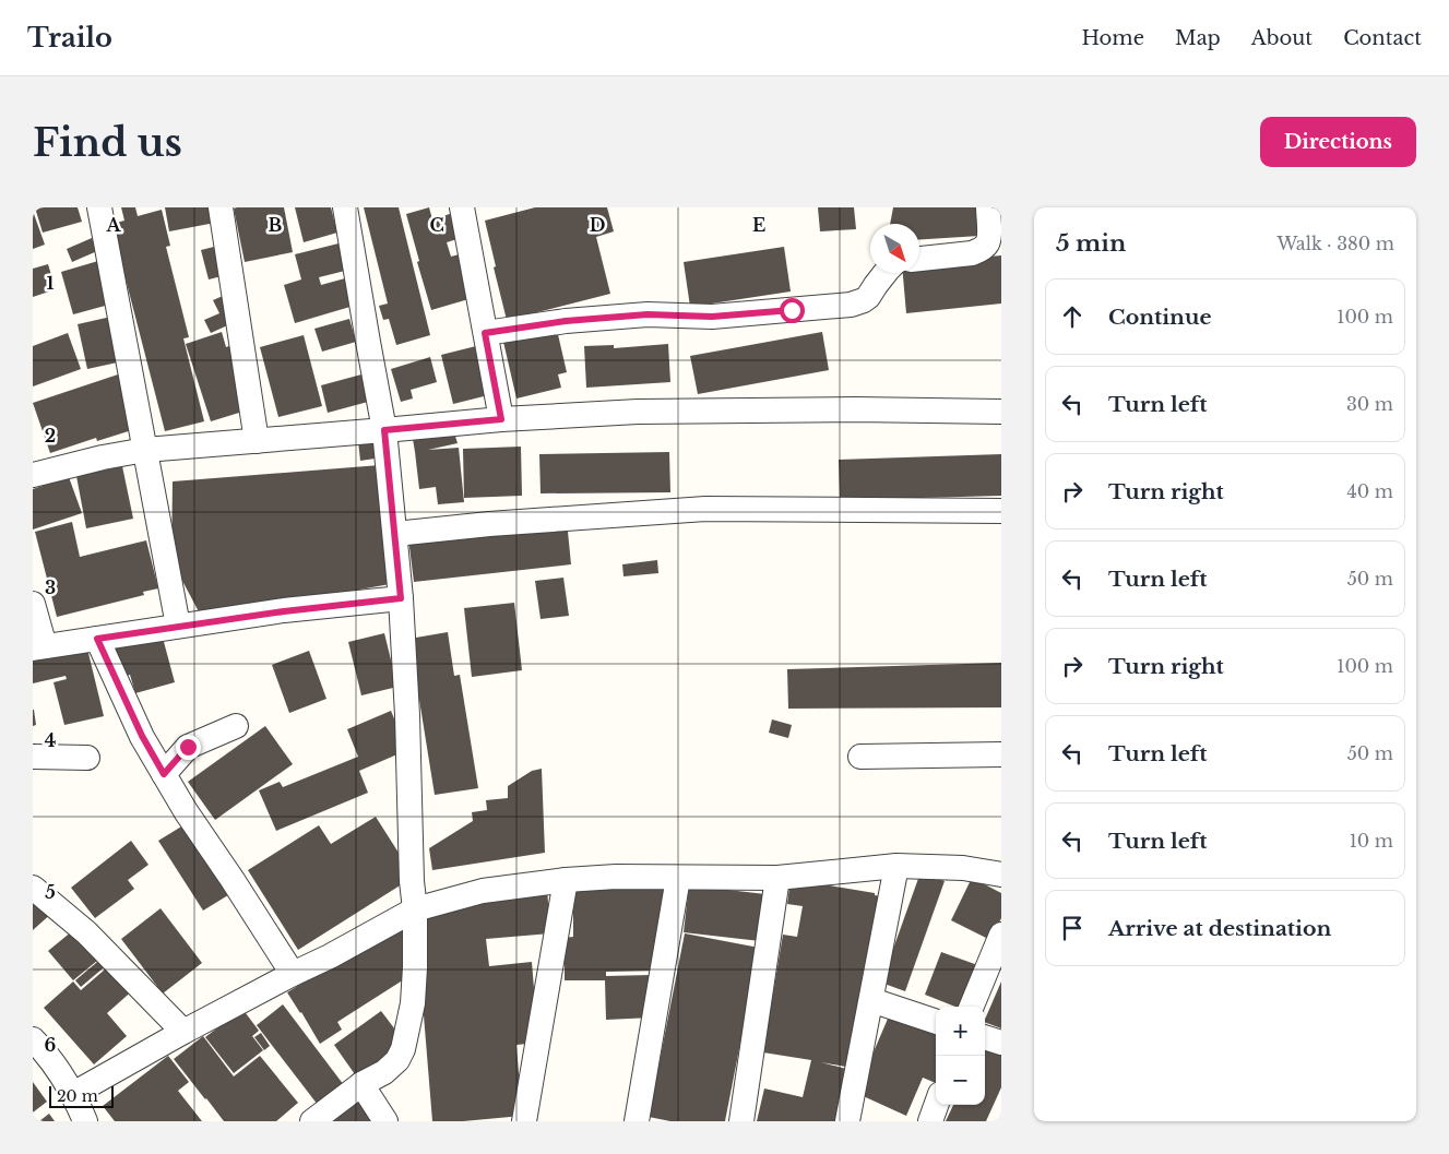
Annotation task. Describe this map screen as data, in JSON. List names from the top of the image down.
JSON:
{
  "scale_bar": "20 m",
  "north": "bottom right",
  "page": {
    "header": "Trailo",
    "nav": [
      "Home",
      "Map",
      "About",
      "Contact"
    ],
    "buttons": "Directions",
    "title": "Find us",
    "heading": ["5 min", "Walk · 380 m"],
    "list": [
      ["Continue", "100 m"],
      ["Turn left", "30 m"],
      ["Turn right", "40 m"],
      ["Turn left", "50 m"],
      ["Turn right", "100 m"],
      ["Turn left", "50 m"],
      ["Turn left", "10 m"],
      "Arrive at destination"
    ],
    "map_buttons": ["+", "−"],
    "scale": "20 m"
  },
  "grid": {
    "columns": [
      "A",
      "B",
      "C",
      "D",
      "E"
    ],
    "rows": [
      "1",
      "2",
      "3",
      "4",
      "5",
      "6"
    ]
  }
}
